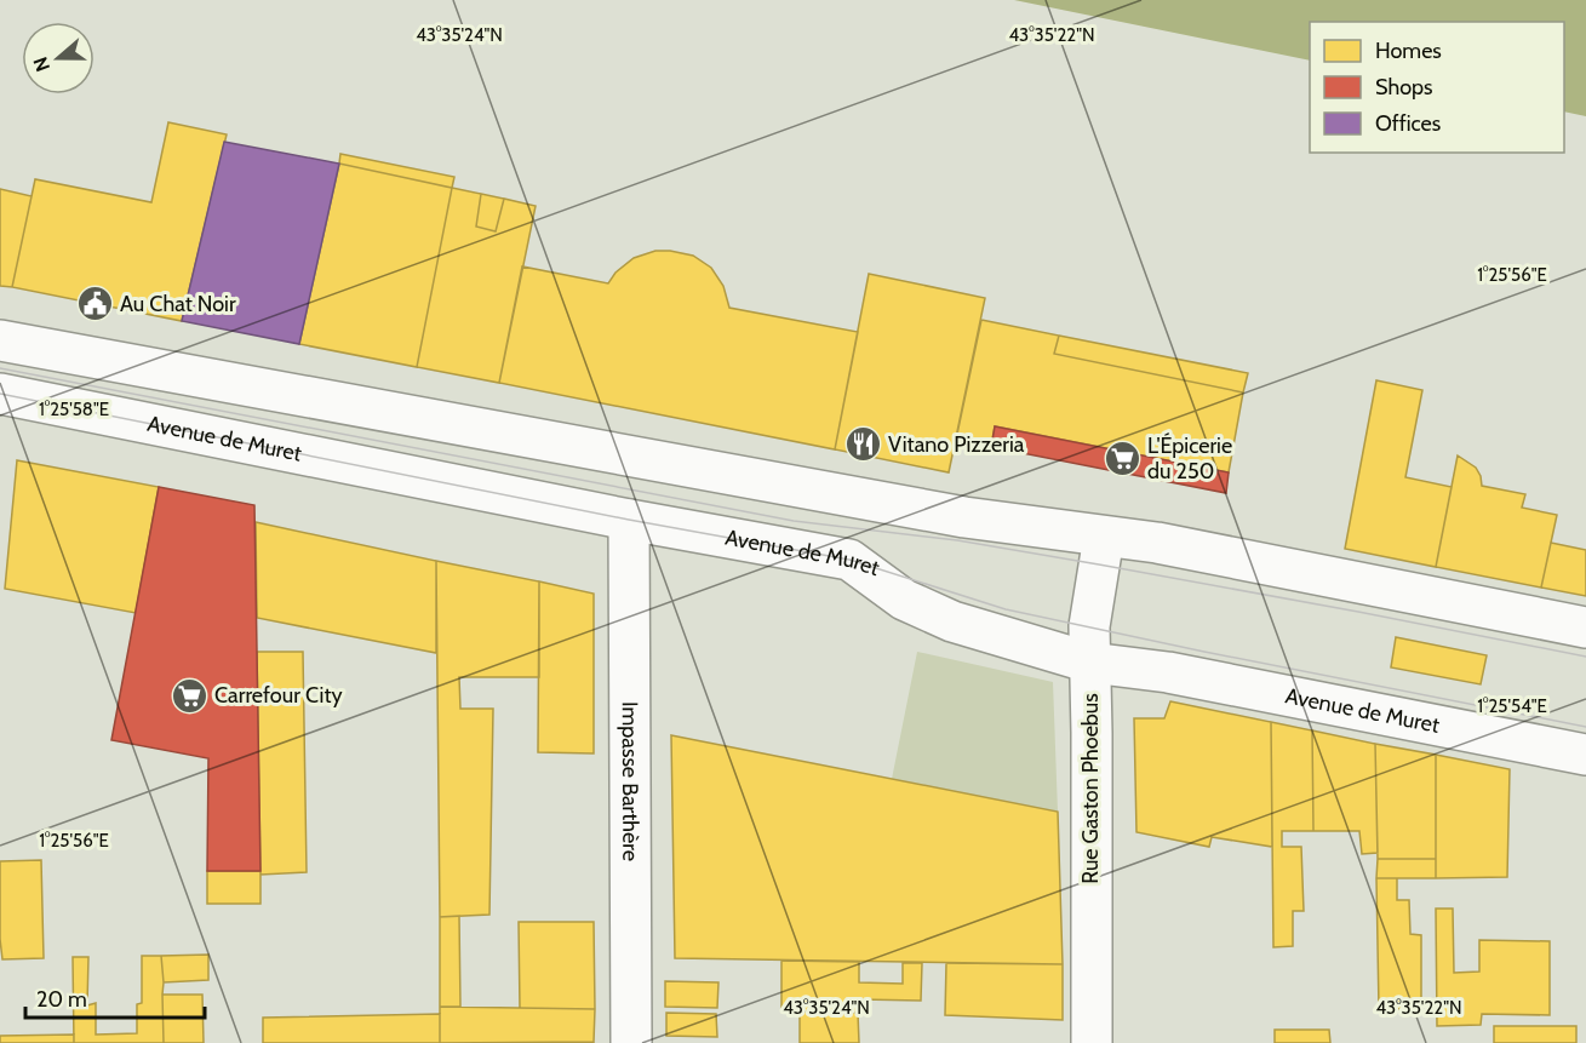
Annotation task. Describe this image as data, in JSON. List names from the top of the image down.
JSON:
{
  "streets": {
    "main road": ["Avenue de Muret", "Impasse Barthère", "Rue Gaston Phoebus"]
  },
  "crossings": [
    ["Avenue de Muret", "Impasse Barthère"],
    ["Avenue de Muret", "Rue Gaston Phoebus"]
  ],
  "places": {
    "public building": ["Au Chat Noir"],
    "restaurant": ["Vitano Pizzeria"],
    "supermarket": ["L'Épicerie du 250", "Carrefour City"]
  },
  "legend": ["Homes", "Shops", "Offices"],
  "scale_bar": "20 m",
  "north": "left",
  "coordinates": [
    "43°35'24\"N",
    "43°35'22\"N",
    "1°25'56\"E",
    "1°25'58\"E",
    "1°25'54\"E"
  ]
}
